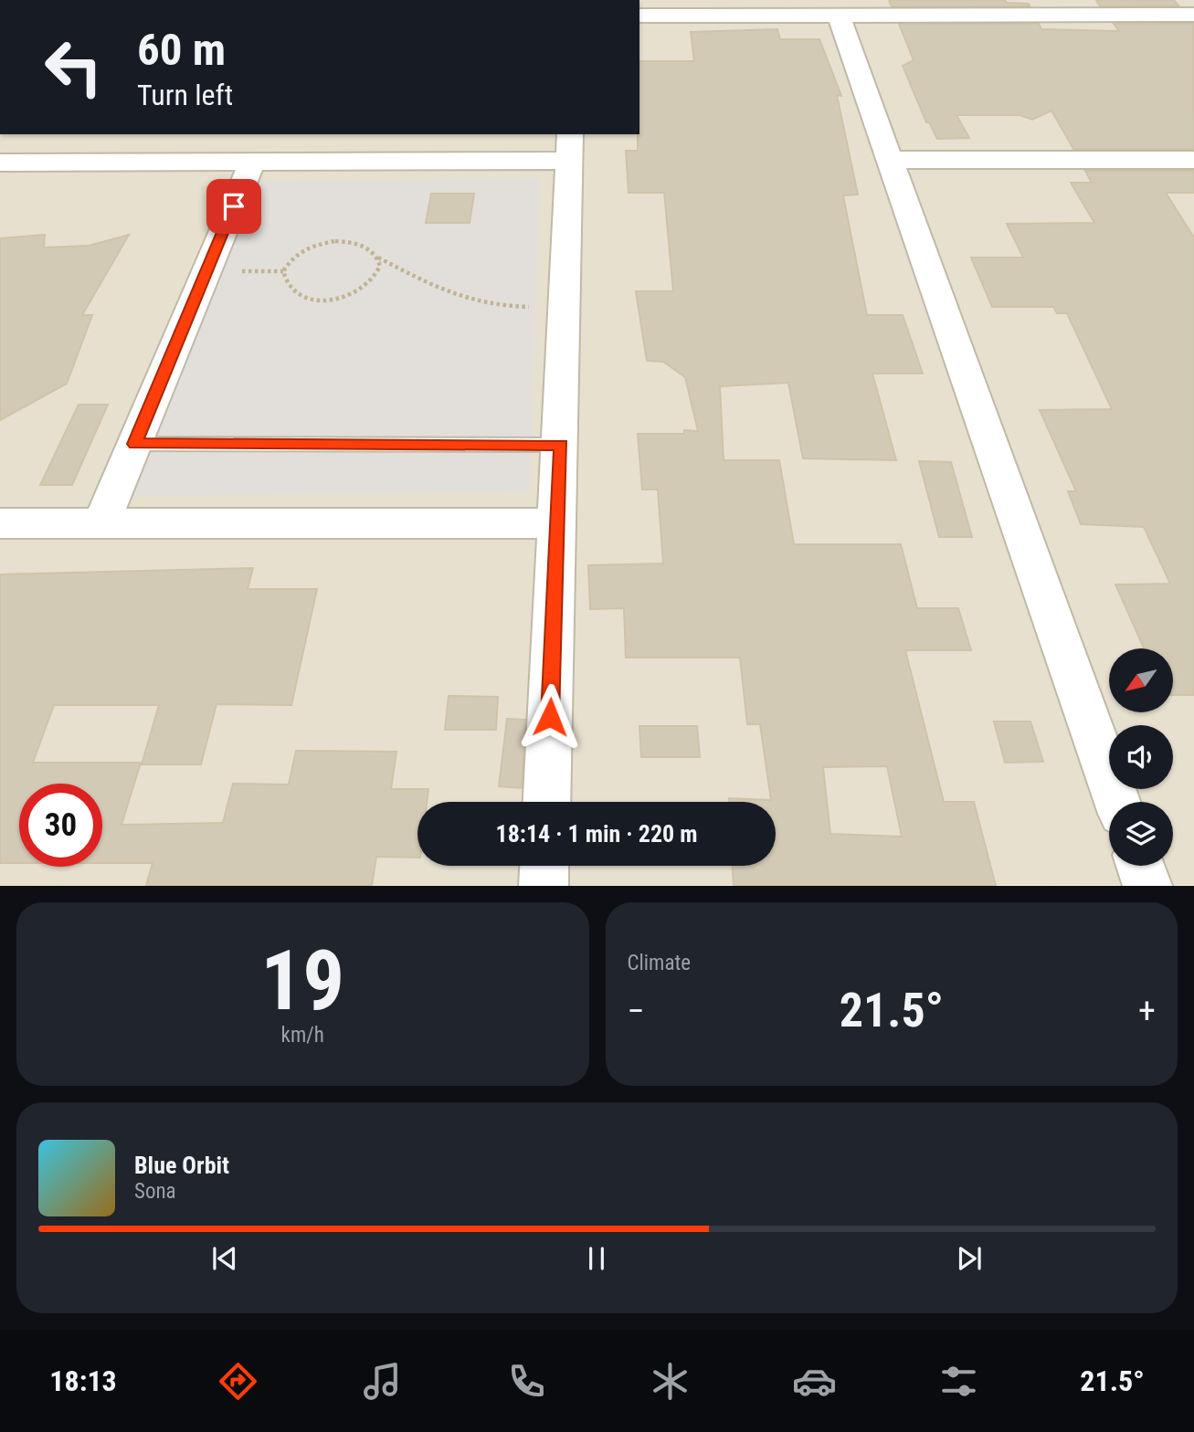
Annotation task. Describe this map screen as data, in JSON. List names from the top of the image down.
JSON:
{
  "north": "bottom left",
  "page": {
    "turn": ["60 m", "Turn left"],
    "limit": "30",
    "trip": "18:14 · 1 min · 220 m",
    "tile": [
      ["19", "km/h"],
      "Climate"
    ],
    "heat": ["−", "21.5°", "+"],
    "song": ["Blue Orbit", "Sona"],
    "tabs": ["18:13", "21.5°"]
  }
}
